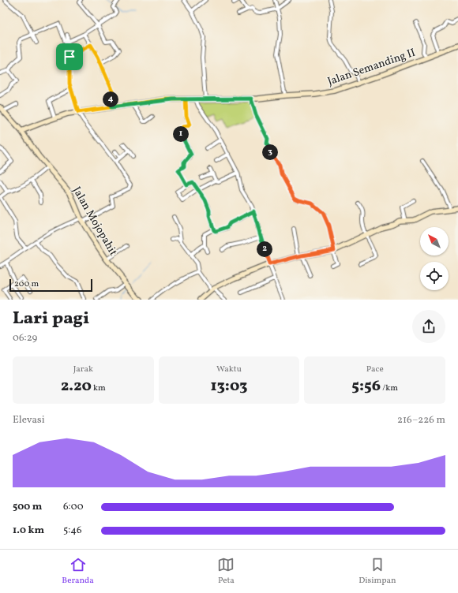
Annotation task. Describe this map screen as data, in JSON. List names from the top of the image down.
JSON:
{
  "streets": {
    "street": ["Jalan Semanding II", "Jalan Mojopahit"]
  },
  "crossings": [
    ["Jalan Semanding II", "Jalan Mojopahit"]
  ],
  "scale_bar": "200 m",
  "north": "top left",
  "page": {
    "pins": [
      "4",
      "1",
      "3",
      "2"
    ],
    "scale": "200 m",
    "heading": ["Lari pagi", "06:29"],
    "stats": [
      ["Jarak", "2.20 km"],
      ["Waktu", "13:03"],
      ["Pace", "5:56 /km"]
    ],
    "chart": ["Elevasi", "216–226 m"],
    "list": [
      {
        "name": "500 m",
        "note": "6:00"
      },
      {
        "name": "1.0 km",
        "note": "5:46"
      }
    ],
    "tabs": ["Beranda", "Peta", "Disimpan"]
  }
}
